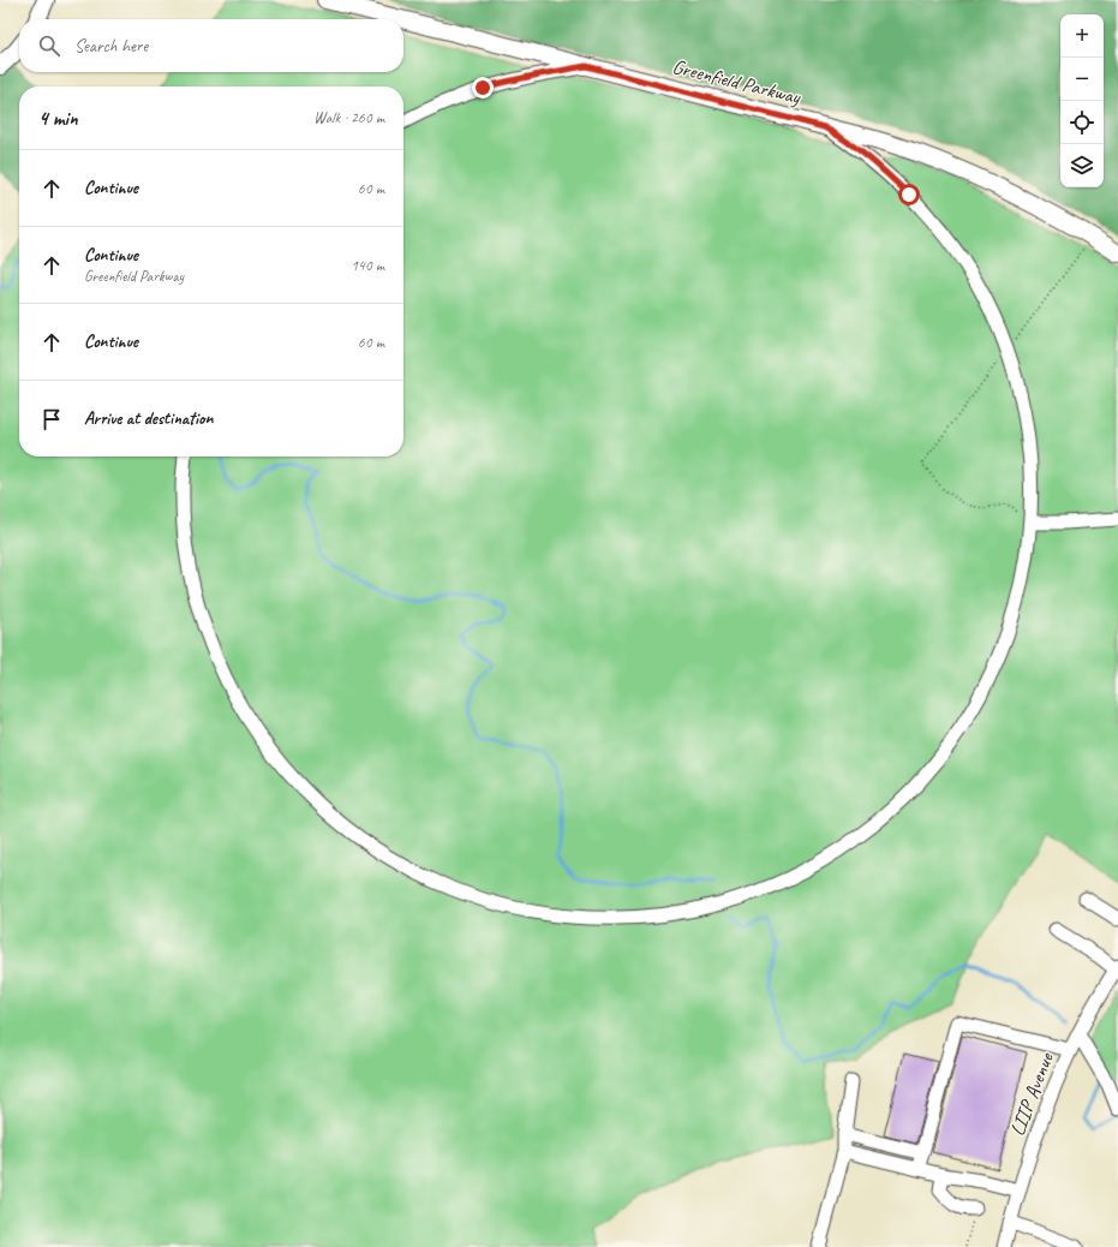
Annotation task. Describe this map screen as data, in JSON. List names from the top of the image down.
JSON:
{
  "streets": {
    "main road": ["Greenfield Parkway"],
    "street": ["LIIP Avenue"]
  },
  "page": {
    "map_buttons": ["+", "−"],
    "search": "Search here",
    "heading": ["4 min", "Walk · 260 m"],
    "list": [
      ["Continue", "60 m"],
      ["Continue", "Greenfield Parkway", "140 m"],
      ["Continue", "60 m"],
      "Arrive at destination"
    ]
  }
}
